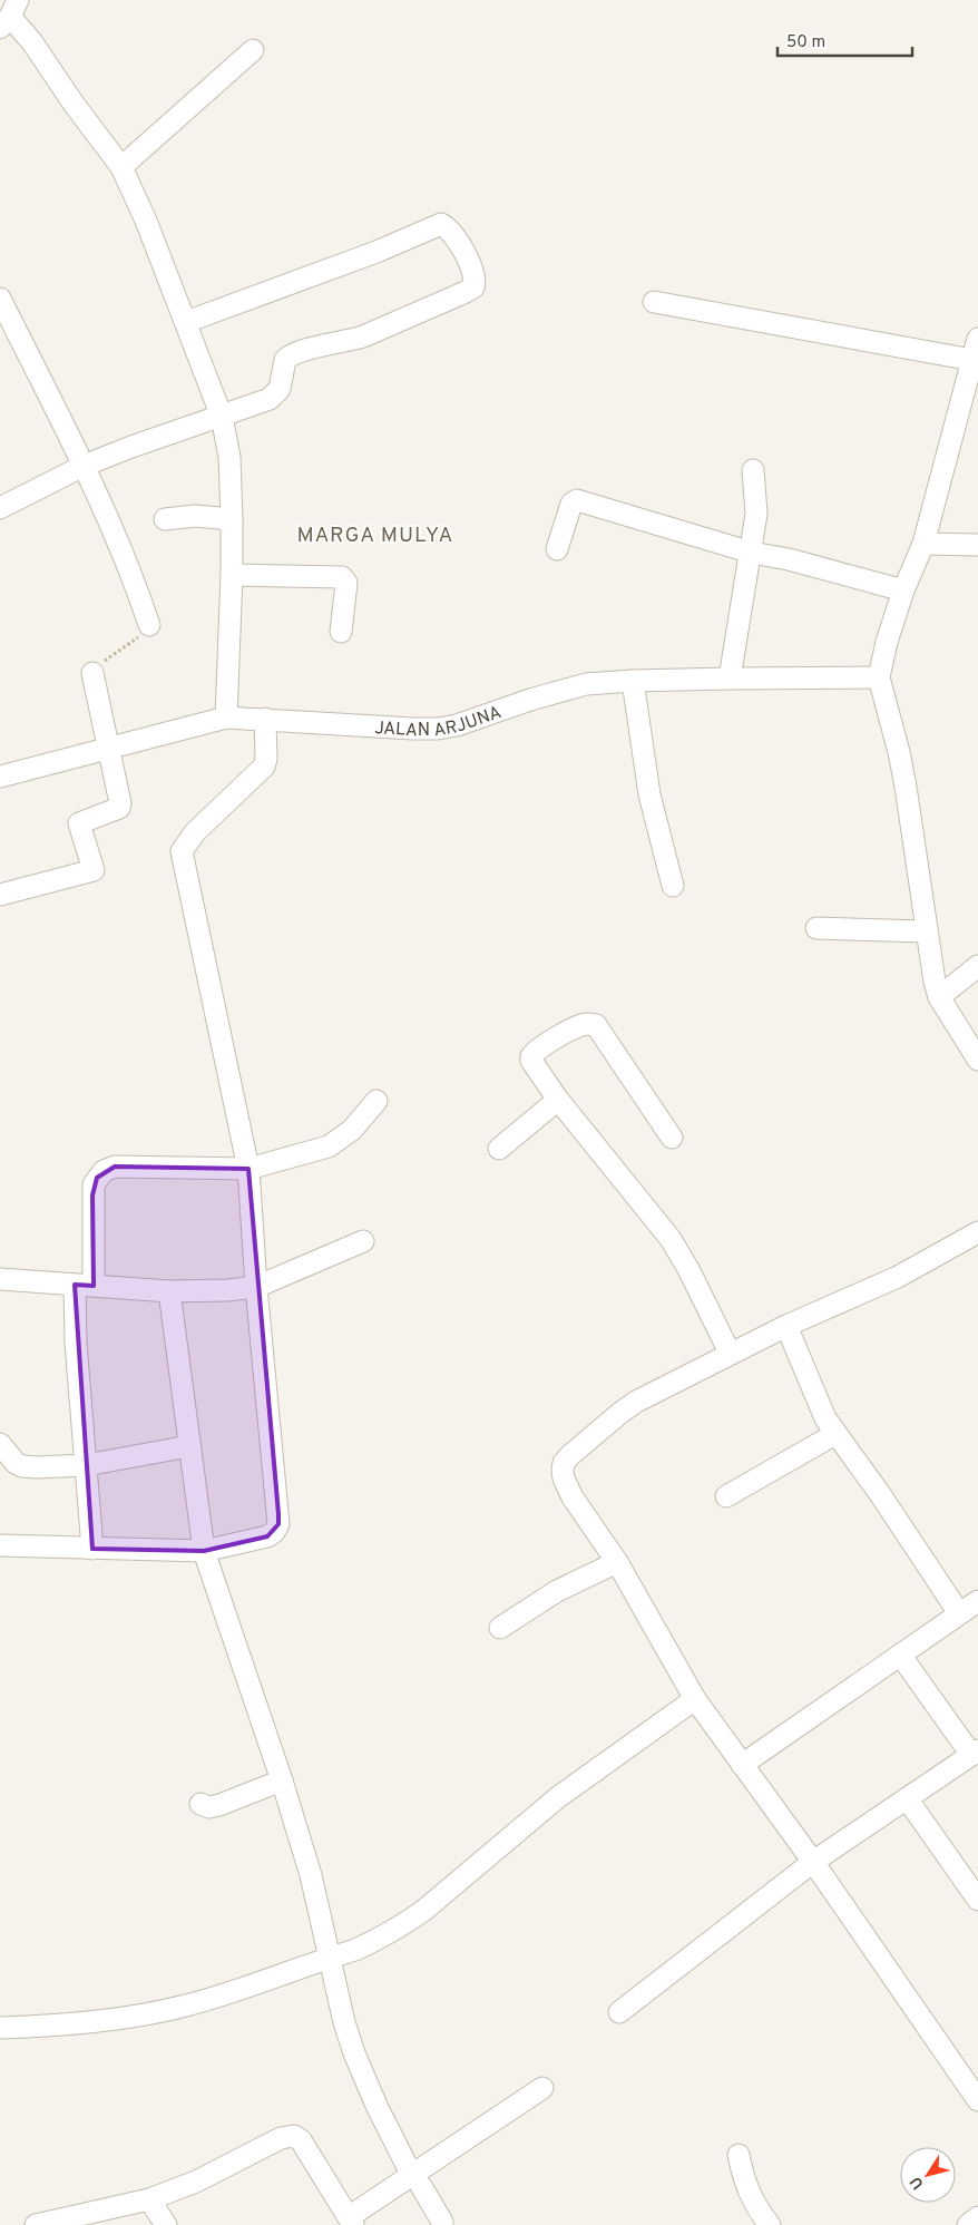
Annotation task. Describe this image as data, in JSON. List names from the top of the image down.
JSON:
{
  "streets": {
    "street": ["JALAN ARJUNA"]
  },
  "districts": ["MARGA MULYA"],
  "scale_bar": "50 m",
  "north": "bottom left"
}
